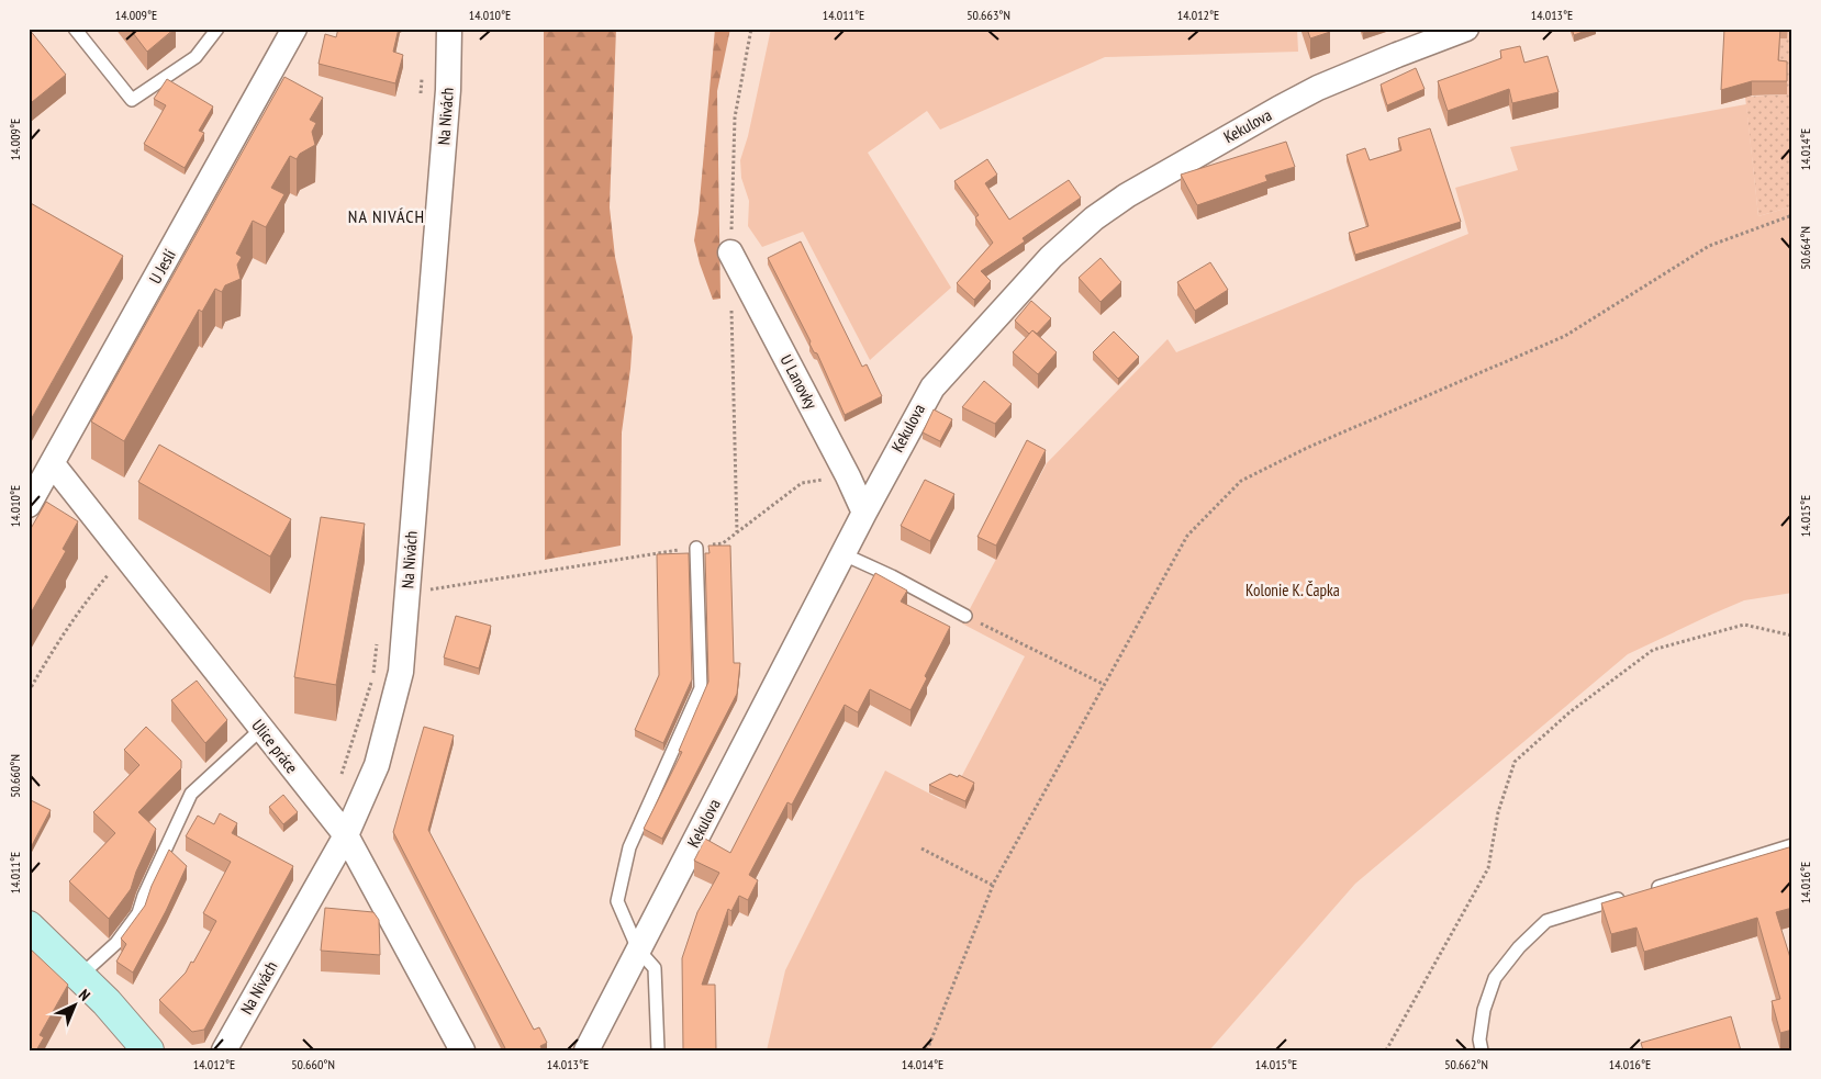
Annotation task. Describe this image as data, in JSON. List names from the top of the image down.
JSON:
{
  "streets": {
    "street": [
      "Na Nivách",
      "Kekulova",
      "U Jeslí",
      "U Lanovky",
      "Ulice práce"
    ]
  },
  "crossings": [
    ["Na Nivách", "Ulice práce"],
    ["Kekulova", "U Lanovky"],
    ["U Jeslí", "Ulice práce"]
  ],
  "districts": ["NA NIVÁCH"],
  "parks": ["Kolonie K. Čapka"],
  "north": "top right",
  "coordinates": [
    "14.009°E",
    "14.010°E",
    "14.011°E",
    "50.663°N",
    "14.012°E",
    "14.013°E",
    "14.014°E",
    "50.664°N",
    "14.015°E",
    "50.660°N",
    "14.016°E",
    "50.662°N"
  ]
}
